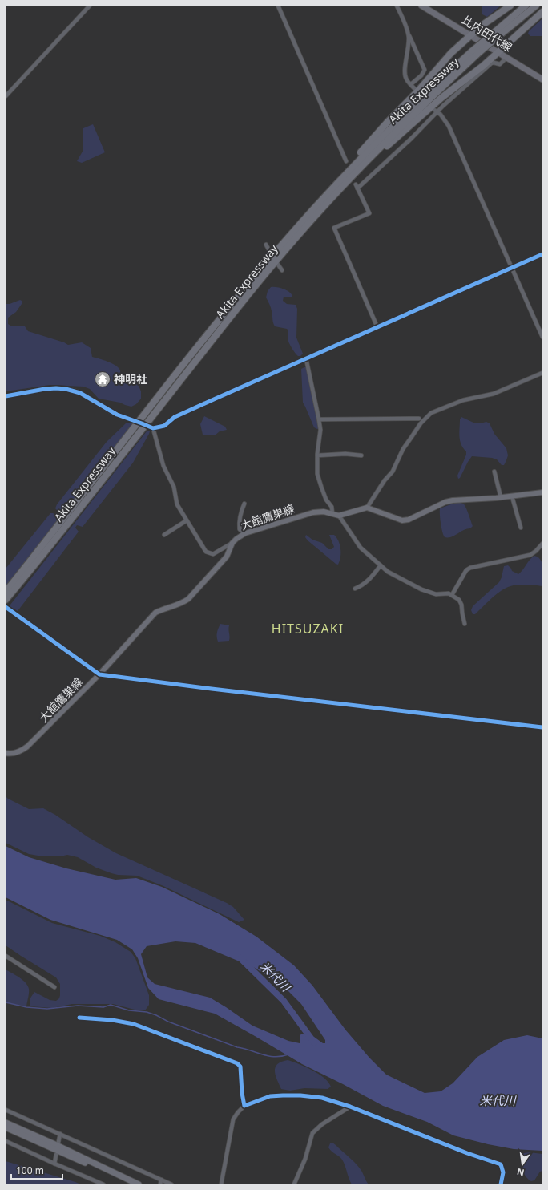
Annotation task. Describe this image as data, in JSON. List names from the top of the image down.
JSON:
{
  "streets": {
    "highway": ["Akita Expressway"],
    "main road": ["比内田代線", "大館鷹巣線"]
  },
  "districts": ["HITSUZAKI"],
  "water": ["米代川"],
  "places": {
    "temple": ["神明社"]
  },
  "scale_bar": "100 m",
  "north": "bottom"
}
